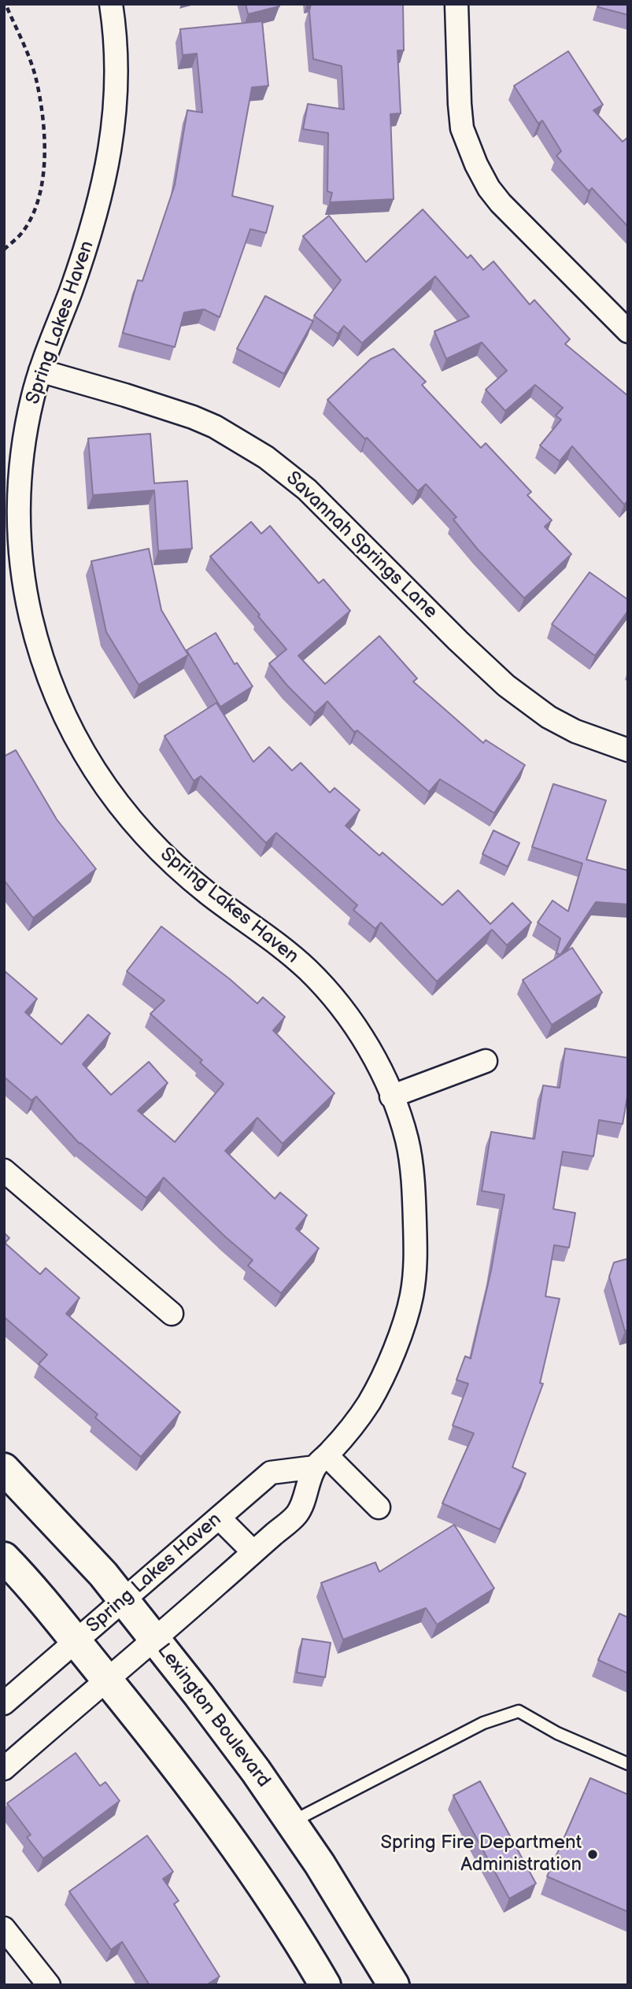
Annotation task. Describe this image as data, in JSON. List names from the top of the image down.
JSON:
{
  "streets": {
    "main road": ["Lexington Boulevard"],
    "street": ["Spring Lakes Haven", "Savannah Springs Lane"]
  },
  "crossings": [
    ["Spring Lakes Haven", "Savannah Springs Lane"],
    ["Spring Lakes Haven", "Lexington Boulevard"]
  ],
  "places": ["Spring Fire Department Administration"]
}
